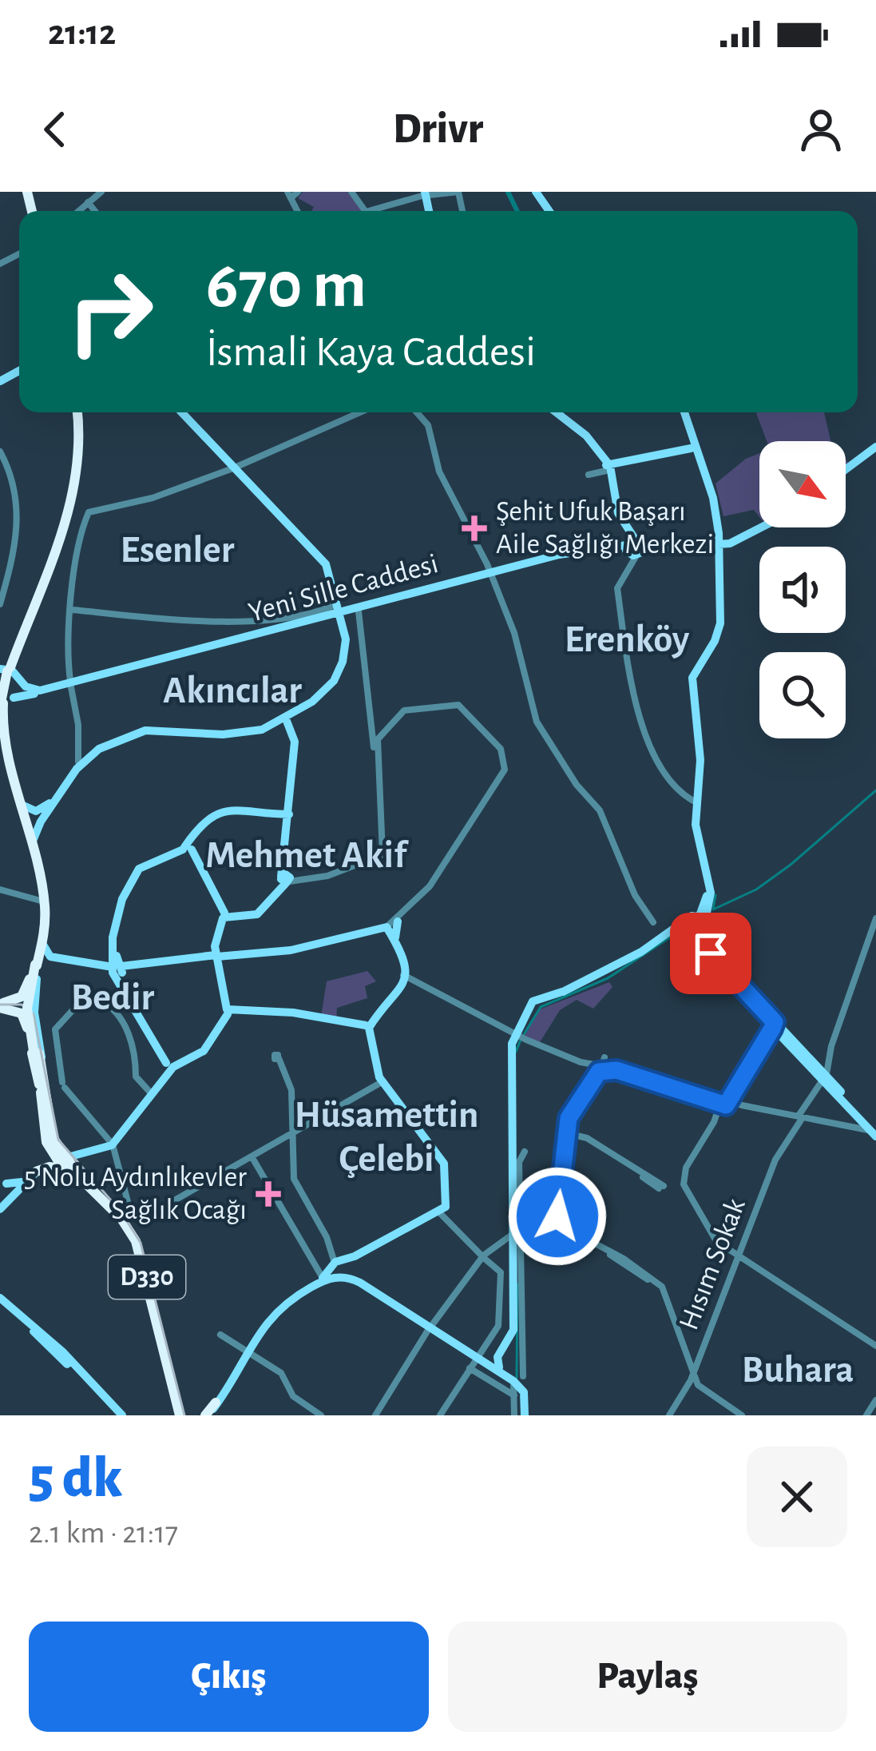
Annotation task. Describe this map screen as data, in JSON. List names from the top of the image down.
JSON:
{
  "streets": {
    "highway": ["D330"],
    "main road": ["Yeni Sille Caddesi"],
    "street": ["Hısım Sokak"]
  },
  "districts": [
    "Esenler",
    "Erenköy",
    "Akıncılar",
    "Mehmet Akif",
    "Bedir",
    "Hüsamettin Çelebi",
    "Buhara"
  ],
  "places": {
    "health": ["Şehit Ufuk Başarı Aile Sağlığı Merkezi", "5 Nolu Aydınlıkevler Sağlık Ocağı"]
  },
  "north": "bottom right",
  "page": {
    "status": "21:12",
    "header": "Drivr",
    "turn": ["670 m", "İsmali Kaya Caddesi"],
    "heading": ["5 dk", "2.1 km · 21:17"],
    "buttons": ["Çıkış", "Paylaş"]
  }
}
